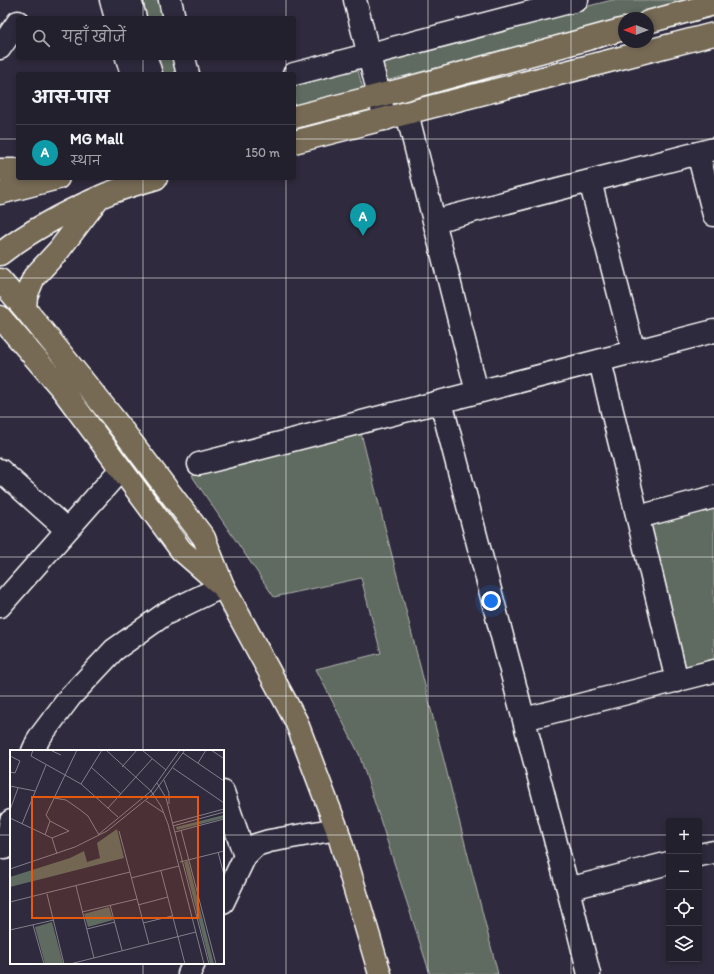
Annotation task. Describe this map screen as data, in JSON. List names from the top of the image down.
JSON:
{
  "north": "left",
  "page": {
    "search": "यहाँ खोजें",
    "heading": "आस-पास",
    "list": [
      {
        "mark": "A",
        "name": "MG Mall",
        "note": "स्थान",
        "value": "150 m"
      }
    ],
    "pins": "A",
    "map_buttons": ["+", "−"]
  }
}
